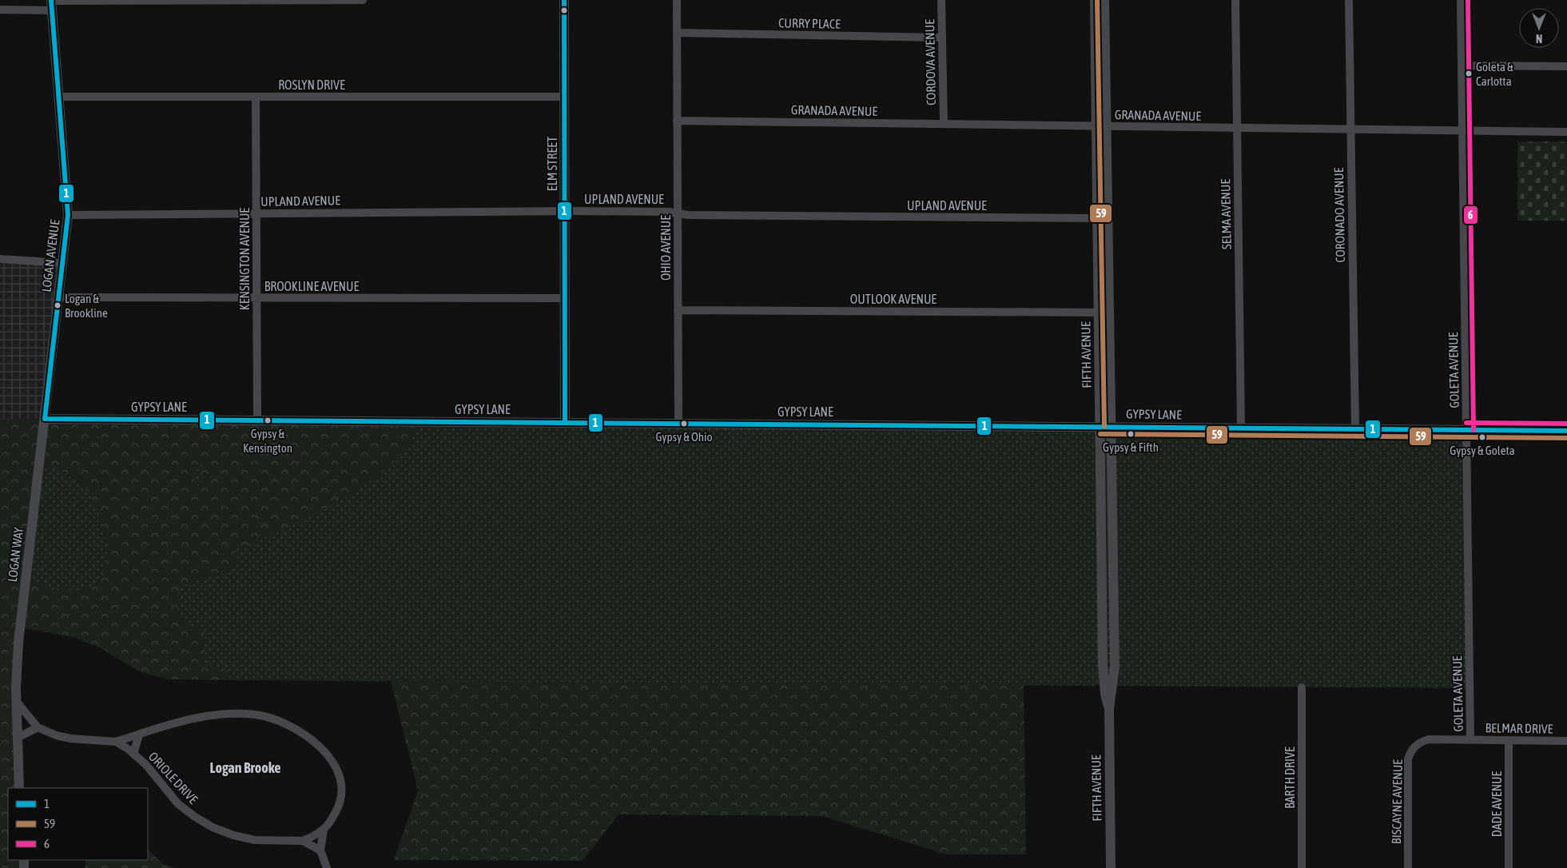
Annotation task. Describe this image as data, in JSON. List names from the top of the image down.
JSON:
{
  "streets": {
    "street": [
      "CURRY PLACE",
      "CORDOVA AVENUE",
      "ROSLYN DRIVE",
      "GRANADA AVENUE",
      "ELM STREET",
      "UPLAND AVENUE",
      "SELMA AVENUE",
      "CORONADO AVENUE",
      "OHIO AVENUE",
      "LOGAN AVENUE",
      "KENSINGTON AVENUE",
      "BROOKLINE AVENUE",
      "OUTLOOK AVENUE",
      "FIFTH AVENUE",
      "GOLETA AVENUE",
      "GYPSY LANE",
      "LOGAN WAY",
      "BELMAR DRIVE",
      "ORIOLE DRIVE",
      "BARTH DRIVE",
      "BISCAYNE AVENUE",
      "DADE AVENUE"
    ]
  },
  "crossings": [
    ["CURRY PLACE", "CORDOVA AVENUE"],
    ["CURRY PLACE", "OHIO AVENUE"],
    ["CORDOVA AVENUE", "GRANADA AVENUE"],
    ["ROSLYN DRIVE", "ELM STREET"],
    ["ROSLYN DRIVE", "LOGAN AVENUE"],
    ["ROSLYN DRIVE", "KENSINGTON AVENUE"],
    ["GRANADA AVENUE", "SELMA AVENUE"],
    ["GRANADA AVENUE", "CORONADO AVENUE"],
    ["GRANADA AVENUE", "OHIO AVENUE"],
    ["GRANADA AVENUE", "FIFTH AVENUE"],
    ["GRANADA AVENUE", "GOLETA AVENUE"],
    ["ELM STREET", "UPLAND AVENUE"],
    ["ELM STREET", "BROOKLINE AVENUE"],
    ["ELM STREET", "GYPSY LANE"],
    ["UPLAND AVENUE", "OHIO AVENUE"],
    ["UPLAND AVENUE", "LOGAN AVENUE"],
    ["UPLAND AVENUE", "KENSINGTON AVENUE"],
    ["UPLAND AVENUE", "FIFTH AVENUE"],
    ["SELMA AVENUE", "GYPSY LANE"],
    ["CORONADO AVENUE", "GYPSY LANE"],
    ["OHIO AVENUE", "OUTLOOK AVENUE"],
    ["OHIO AVENUE", "GYPSY LANE"],
    ["LOGAN AVENUE", "BROOKLINE AVENUE"],
    ["LOGAN AVENUE", "GYPSY LANE"],
    ["LOGAN AVENUE", "LOGAN WAY"],
    ["KENSINGTON AVENUE", "BROOKLINE AVENUE"],
    ["KENSINGTON AVENUE", "GYPSY LANE"],
    ["OUTLOOK AVENUE", "FIFTH AVENUE"],
    ["FIFTH AVENUE", "GYPSY LANE"],
    ["GOLETA AVENUE", "GYPSY LANE"],
    ["GOLETA AVENUE", "BELMAR DRIVE"],
    ["GOLETA AVENUE", "BISCAYNE AVENUE"],
    ["GYPSY LANE", "LOGAN WAY"],
    ["BELMAR DRIVE", "BISCAYNE AVENUE"],
    ["BELMAR DRIVE", "DADE AVENUE"]
  ],
  "districts": ["Logan Brooke"],
  "places": [
    "Goleta & Carlotta",
    "Logan & Brookline",
    "Gypsy & Kensington",
    "Gypsy & Ohio",
    "Gypsy & Fifth",
    "Gypsy & Goleta"
  ],
  "lines": ["transit line 1", "transit line 59", "transit line 6"],
  "legend": ["1", "59", "6"],
  "north": "bottom"
}
